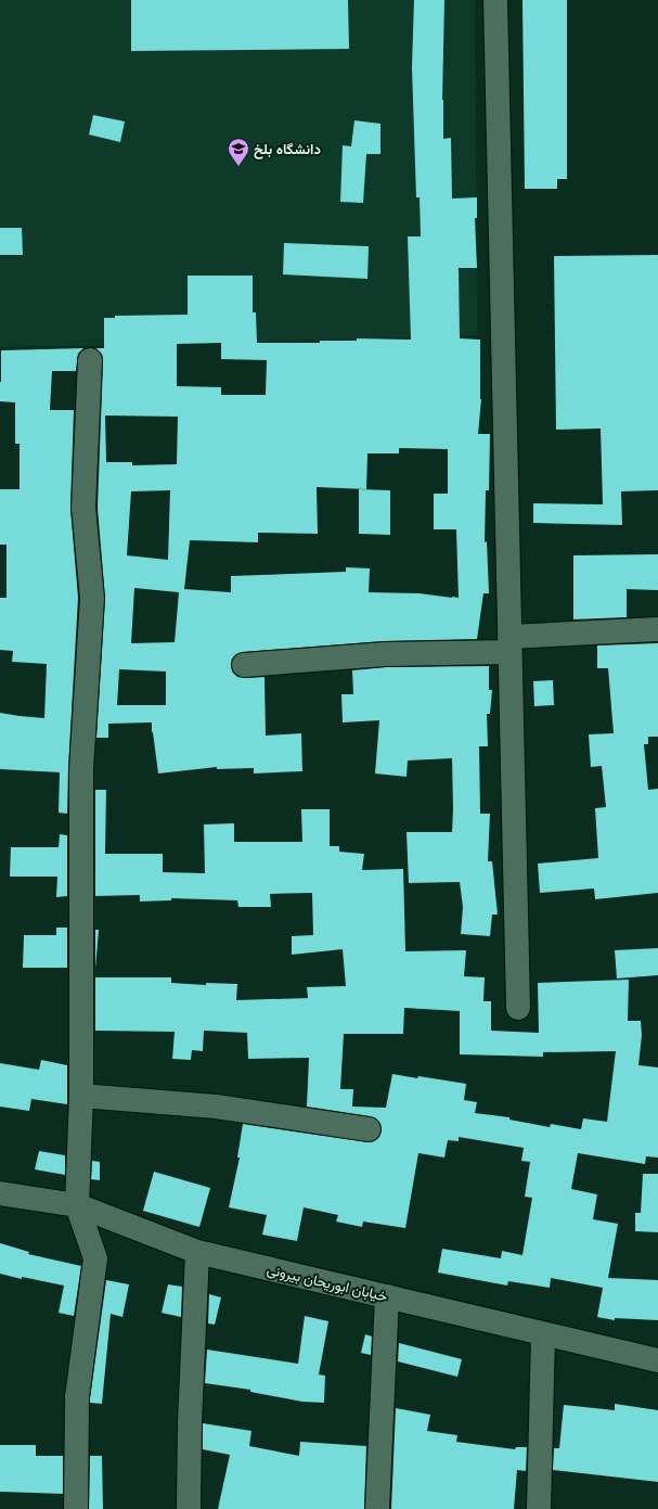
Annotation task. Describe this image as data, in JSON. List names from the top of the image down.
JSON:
{
  "streets": {
    "street": ["خیابان ابوریحان بیرونی"]
  },
  "places": {
    "school or university": ["دانشگاه بلخ"]
  }
}
